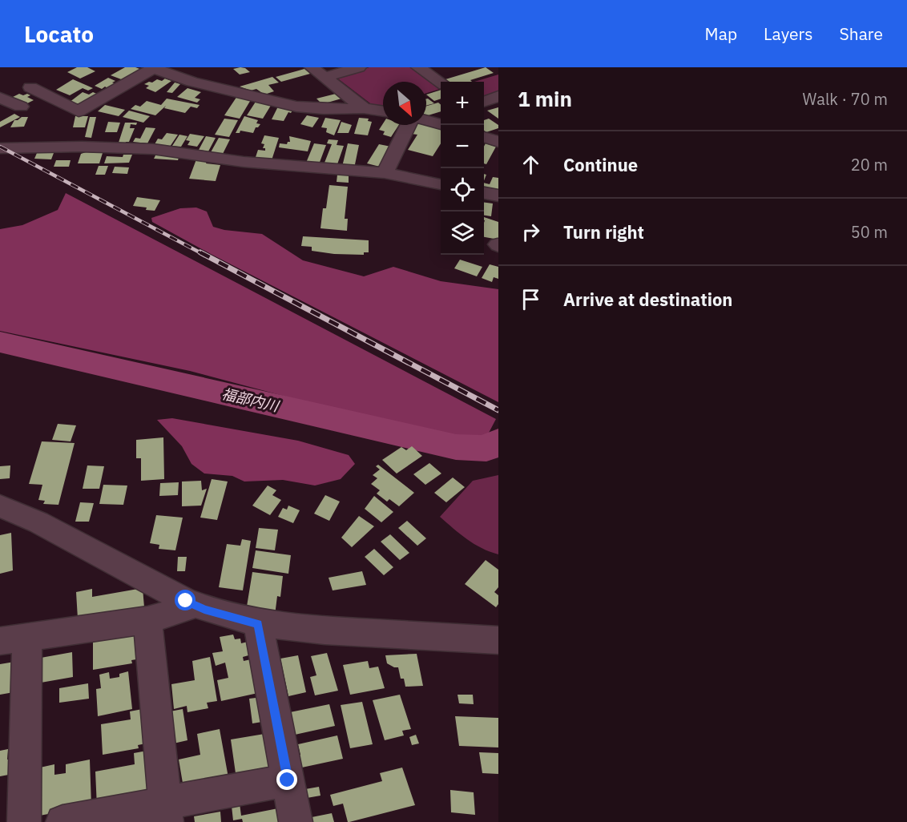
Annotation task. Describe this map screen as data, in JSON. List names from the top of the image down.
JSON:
{
  "water": ["福部内川"],
  "north": "bottom right",
  "page": {
    "header": "Locato",
    "nav": ["Map", "Layers", "Share"],
    "heading": ["1 min", "Walk · 70 m"],
    "map_buttons": ["+", "−"],
    "list": [
      ["Continue", "20 m"],
      ["Turn right", "50 m"],
      "Arrive at destination"
    ]
  }
}
